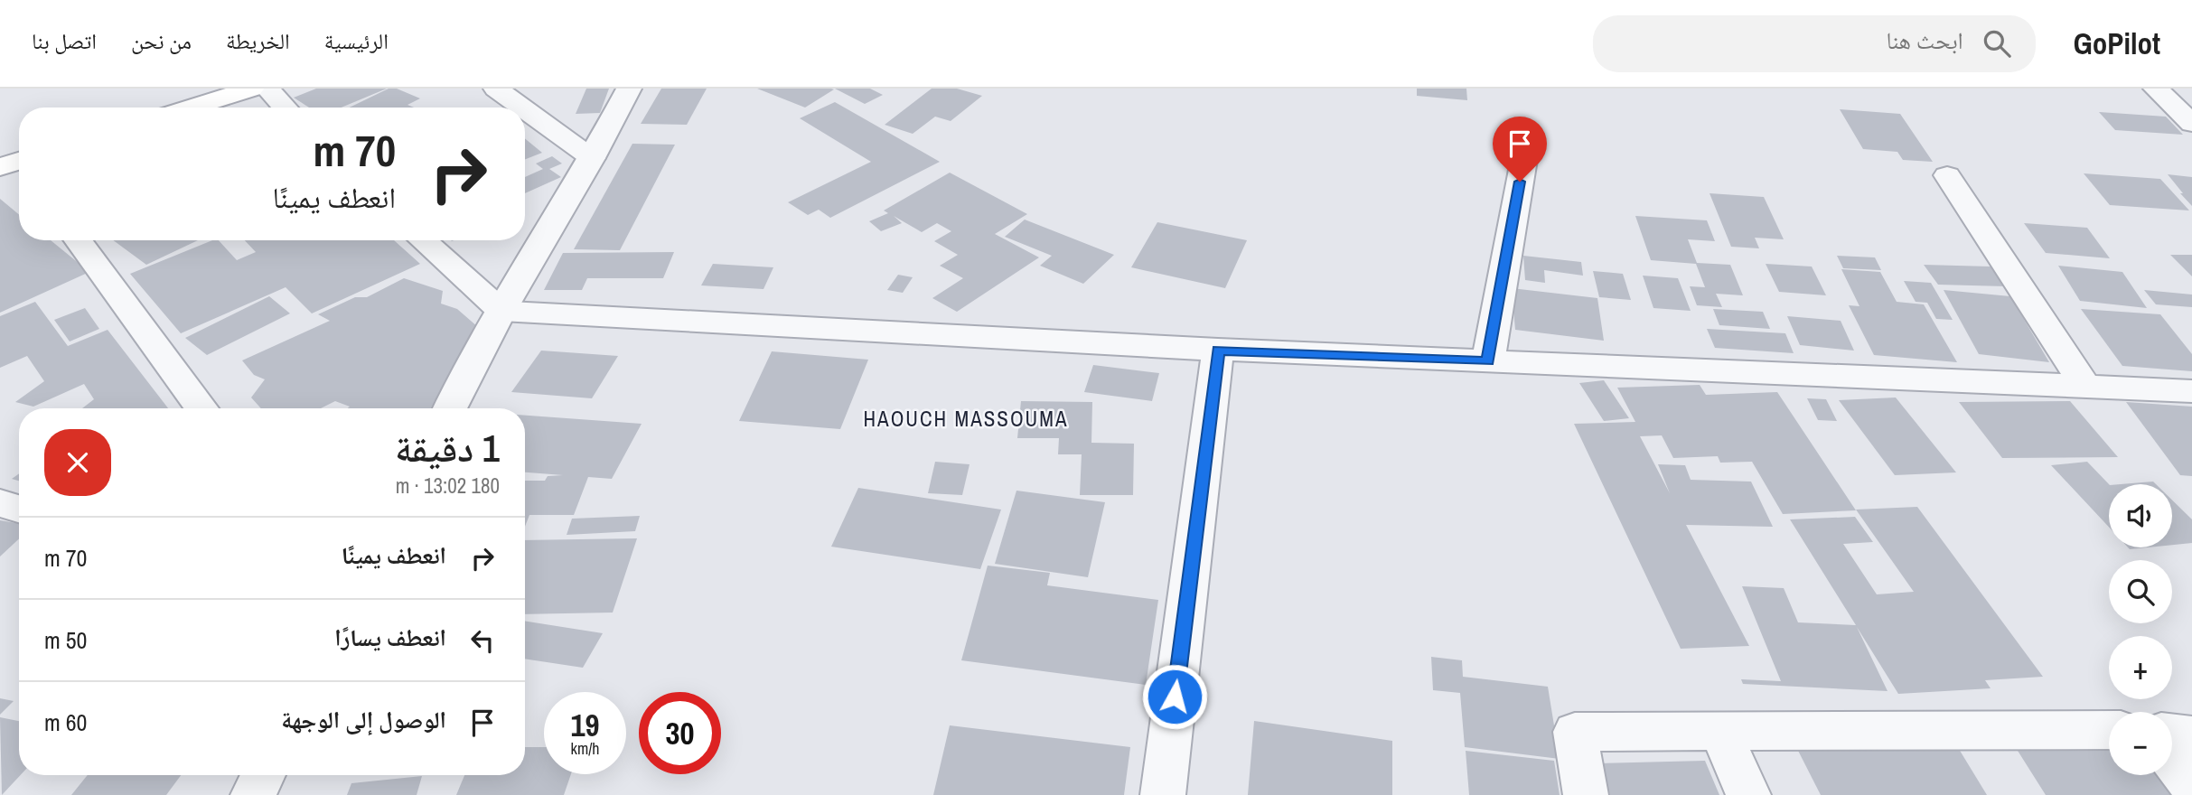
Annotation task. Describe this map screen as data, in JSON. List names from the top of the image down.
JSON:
{
  "districts": ["HAOUCH MASSOUMA"],
  "page": {
    "header": "GoPilot",
    "search": "ابحث هنا",
    "nav": [
      "الرئيسية",
      "الخريطة",
      "من نحن",
      "اتصل بنا"
    ],
    "turn": ["70 m", "انعطف يمينًا"],
    "heading": ["1 دقيقة", "180 m · 13:02"],
    "map_buttons": ["+", "−"],
    "list": [
      {
        "name": "انعطف يمينًا",
        "value": "70 m"
      },
      {
        "name": "انعطف يسارًا",
        "value": "50 m"
      },
      {
        "name": "الوصول إلى الوجهة",
        "value": "60 m"
      }
    ],
    "speed": "19 km/h",
    "limit": "30"
  }
}
